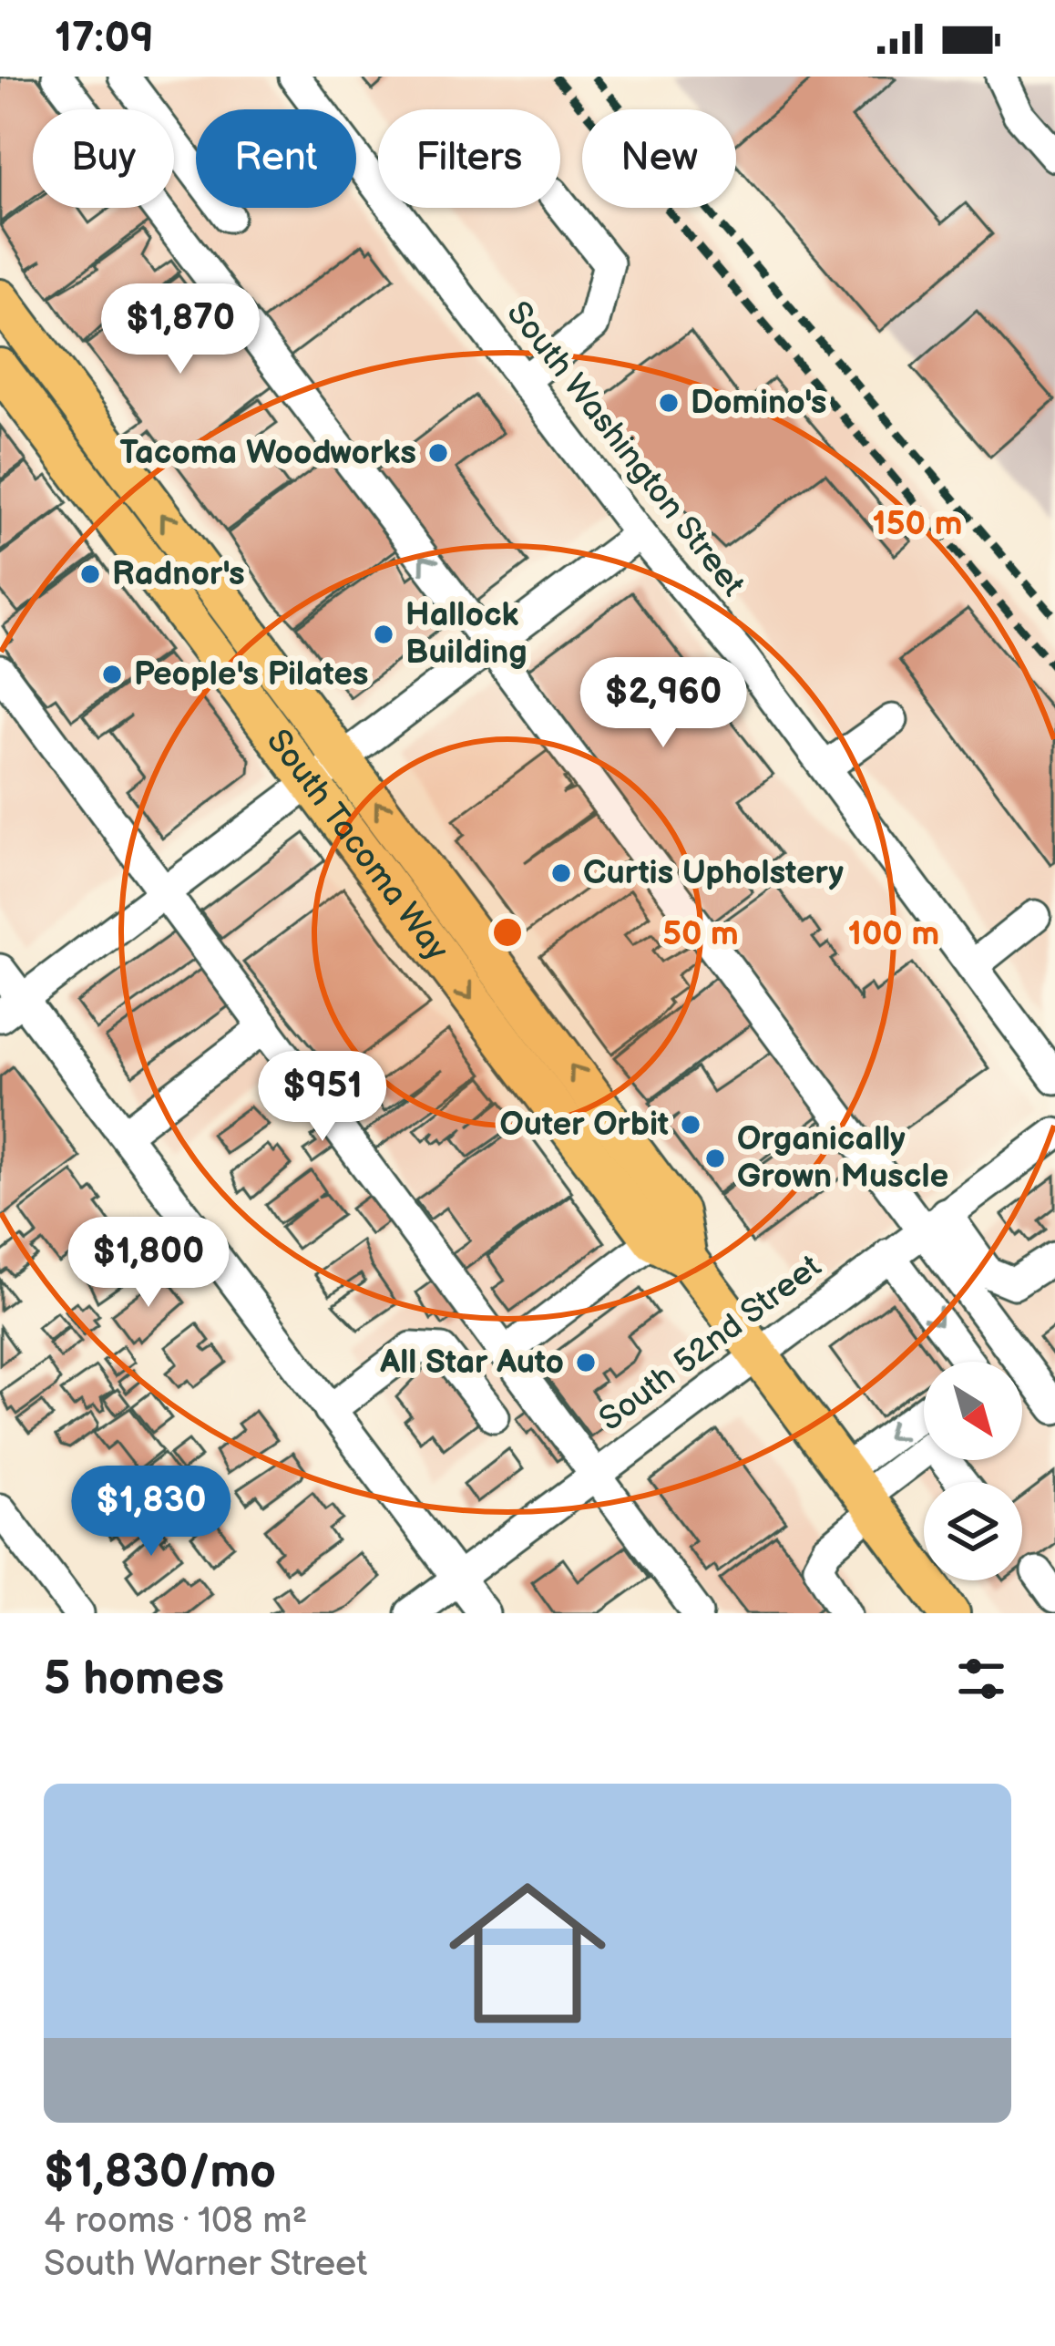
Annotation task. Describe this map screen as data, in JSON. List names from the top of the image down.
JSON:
{
  "streets": {
    "main road": ["South Tacoma Way"],
    "street": ["South Washington Street", "South 52nd Street"]
  },
  "crossings": [
    ["South Tacoma Way", "South 52nd Street"]
  ],
  "places": [
    "Domino's",
    "Tacoma Woodworks",
    "Radnor's",
    "Hallock Building",
    "People's Pilates",
    "Curtis Upholstery",
    "Outer Orbit",
    "Organically Grown Muscle",
    "All Star Auto"
  ],
  "north": "bottom right",
  "page": {
    "status": "17:09",
    "chip": [
      "Buy",
      "Rent",
      "Filters",
      "New"
    ],
    "price": [
      "$1,870",
      "$2,960",
      "$951",
      "$1,800",
      "$1,830"
    ],
    "heading": "5 homes",
    "list": [
      {
        "name": "$1,830/mo",
        "note": "4 rooms · 108 m² · South Warner Street"
      }
    ]
  },
  "rings": ["150 m", "50 m", "100 m"]
}
